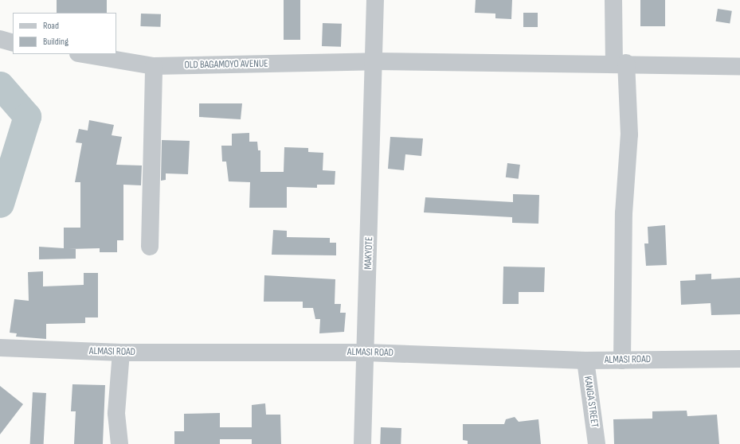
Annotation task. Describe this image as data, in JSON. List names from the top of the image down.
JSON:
{
  "streets": {
    "street": [
      "OLD BAGAMOYO AVENUE",
      "MAKYOTE",
      "ALMASI ROAD",
      "KANGA STREET"
    ]
  },
  "crossings": [
    ["OLD BAGAMOYO AVENUE", "MAKYOTE"],
    ["MAKYOTE", "ALMASI ROAD"],
    ["ALMASI ROAD", "KANGA STREET"]
  ],
  "legend": ["Road", "Building"]
}
